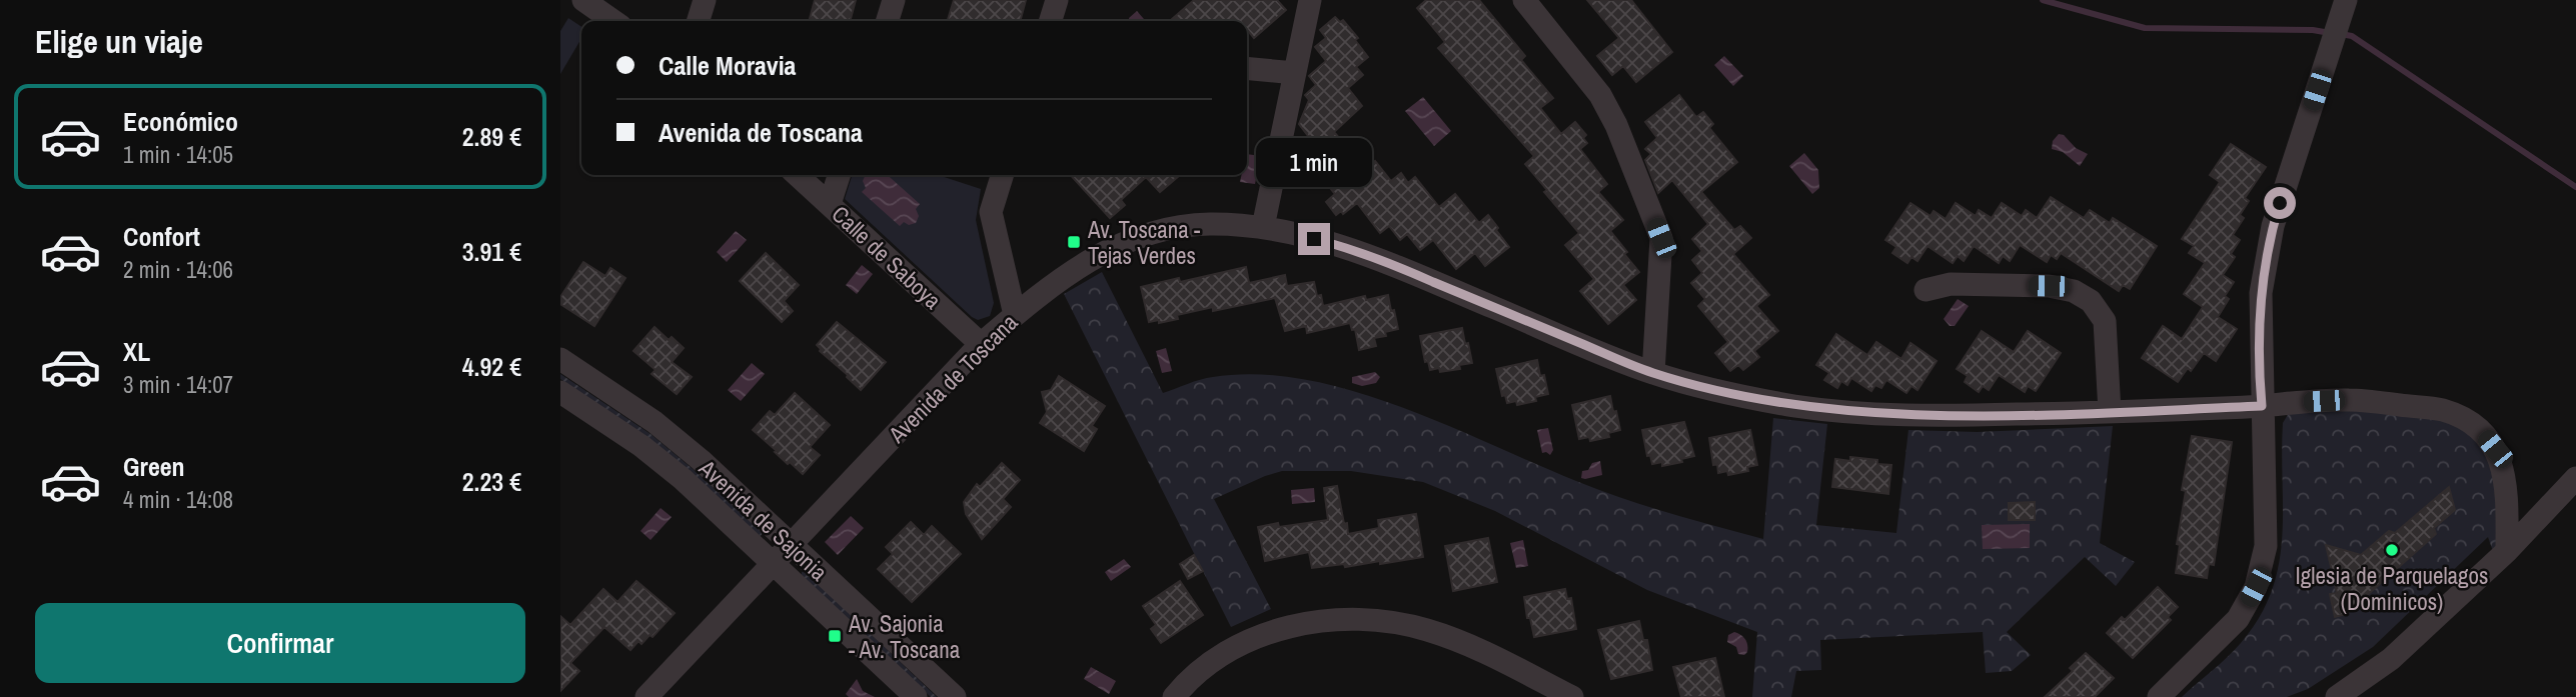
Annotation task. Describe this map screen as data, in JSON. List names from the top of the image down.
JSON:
{
  "streets": {
    "street": ["Calle de Saboya", "Avenida de Toscana", "Avenida de Sajonia"]
  },
  "crossings": [
    ["Calle de Saboya", "Avenida de Toscana"],
    ["Avenida de Toscana", "Avenida de Sajonia"]
  ],
  "places": {
    "transit": ["Av. Toscana - Tejas Verdes", "Av. Sajonia - Av. Toscana"],
    "other": ["Iglesia de Parquelagos (Dominicos)"]
  },
  "page": {
    "heading": "Elige un viaje",
    "banner": ["Calle Moravia", "Avenida de Toscana"],
    "list": [
      {
        "name": "Económico",
        "note": "1 min · 14:05",
        "value": "2.89 €"
      },
      {
        "name": "Confort",
        "note": "2 min · 14:06",
        "value": "3.91 €"
      },
      {
        "name": "XL",
        "note": "3 min · 14:07",
        "value": "4.92 €"
      },
      {
        "name": "Green",
        "note": "4 min · 14:08",
        "value": "2.23 €"
      }
    ],
    "bubble": "1 min",
    "buttons": "Confirmar"
  }
}
